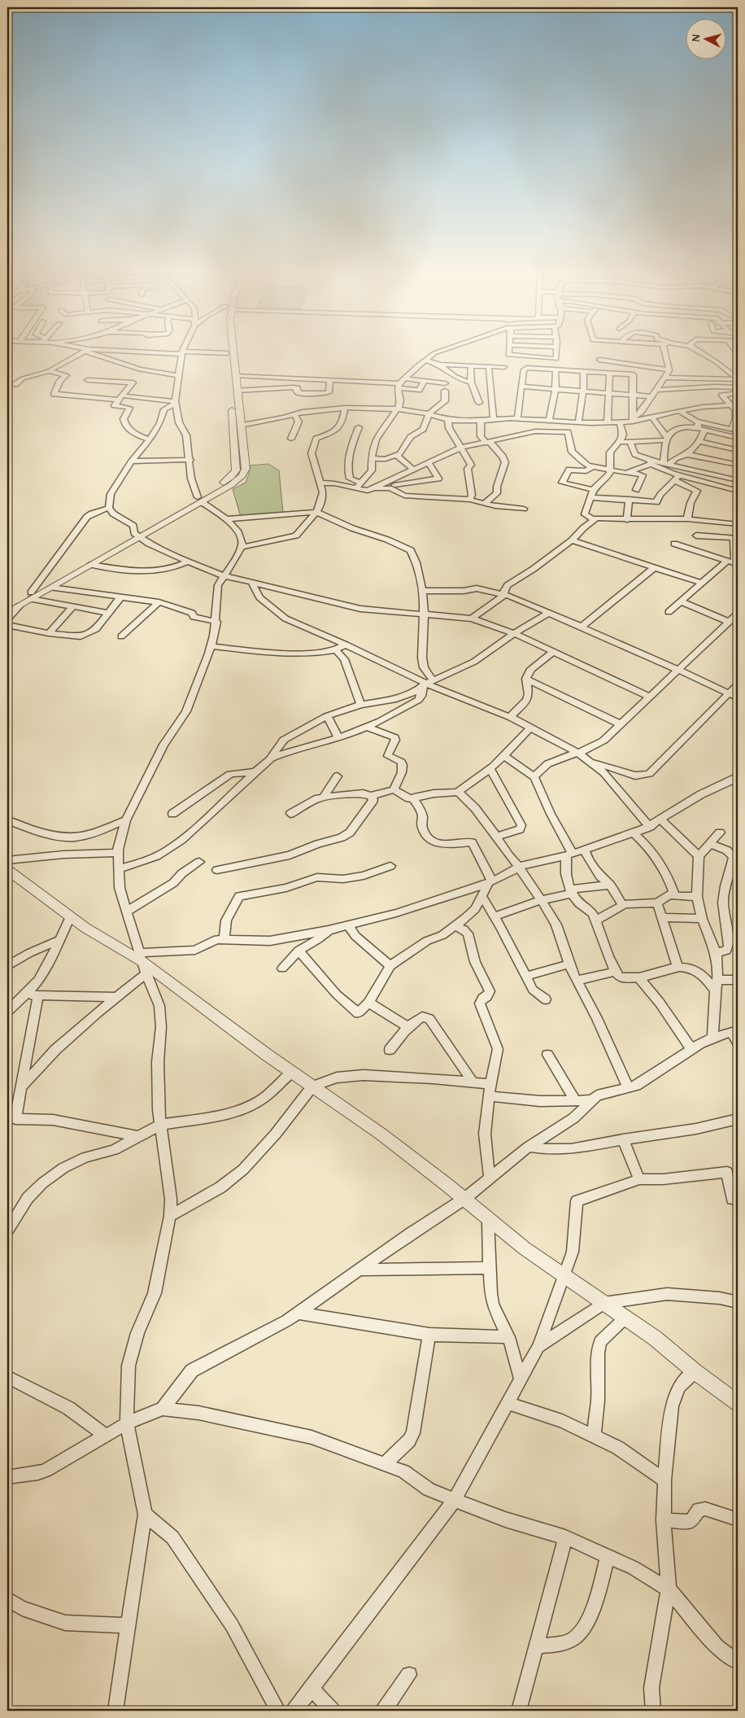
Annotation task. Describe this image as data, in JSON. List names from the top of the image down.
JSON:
{
  "north": "left"
}
